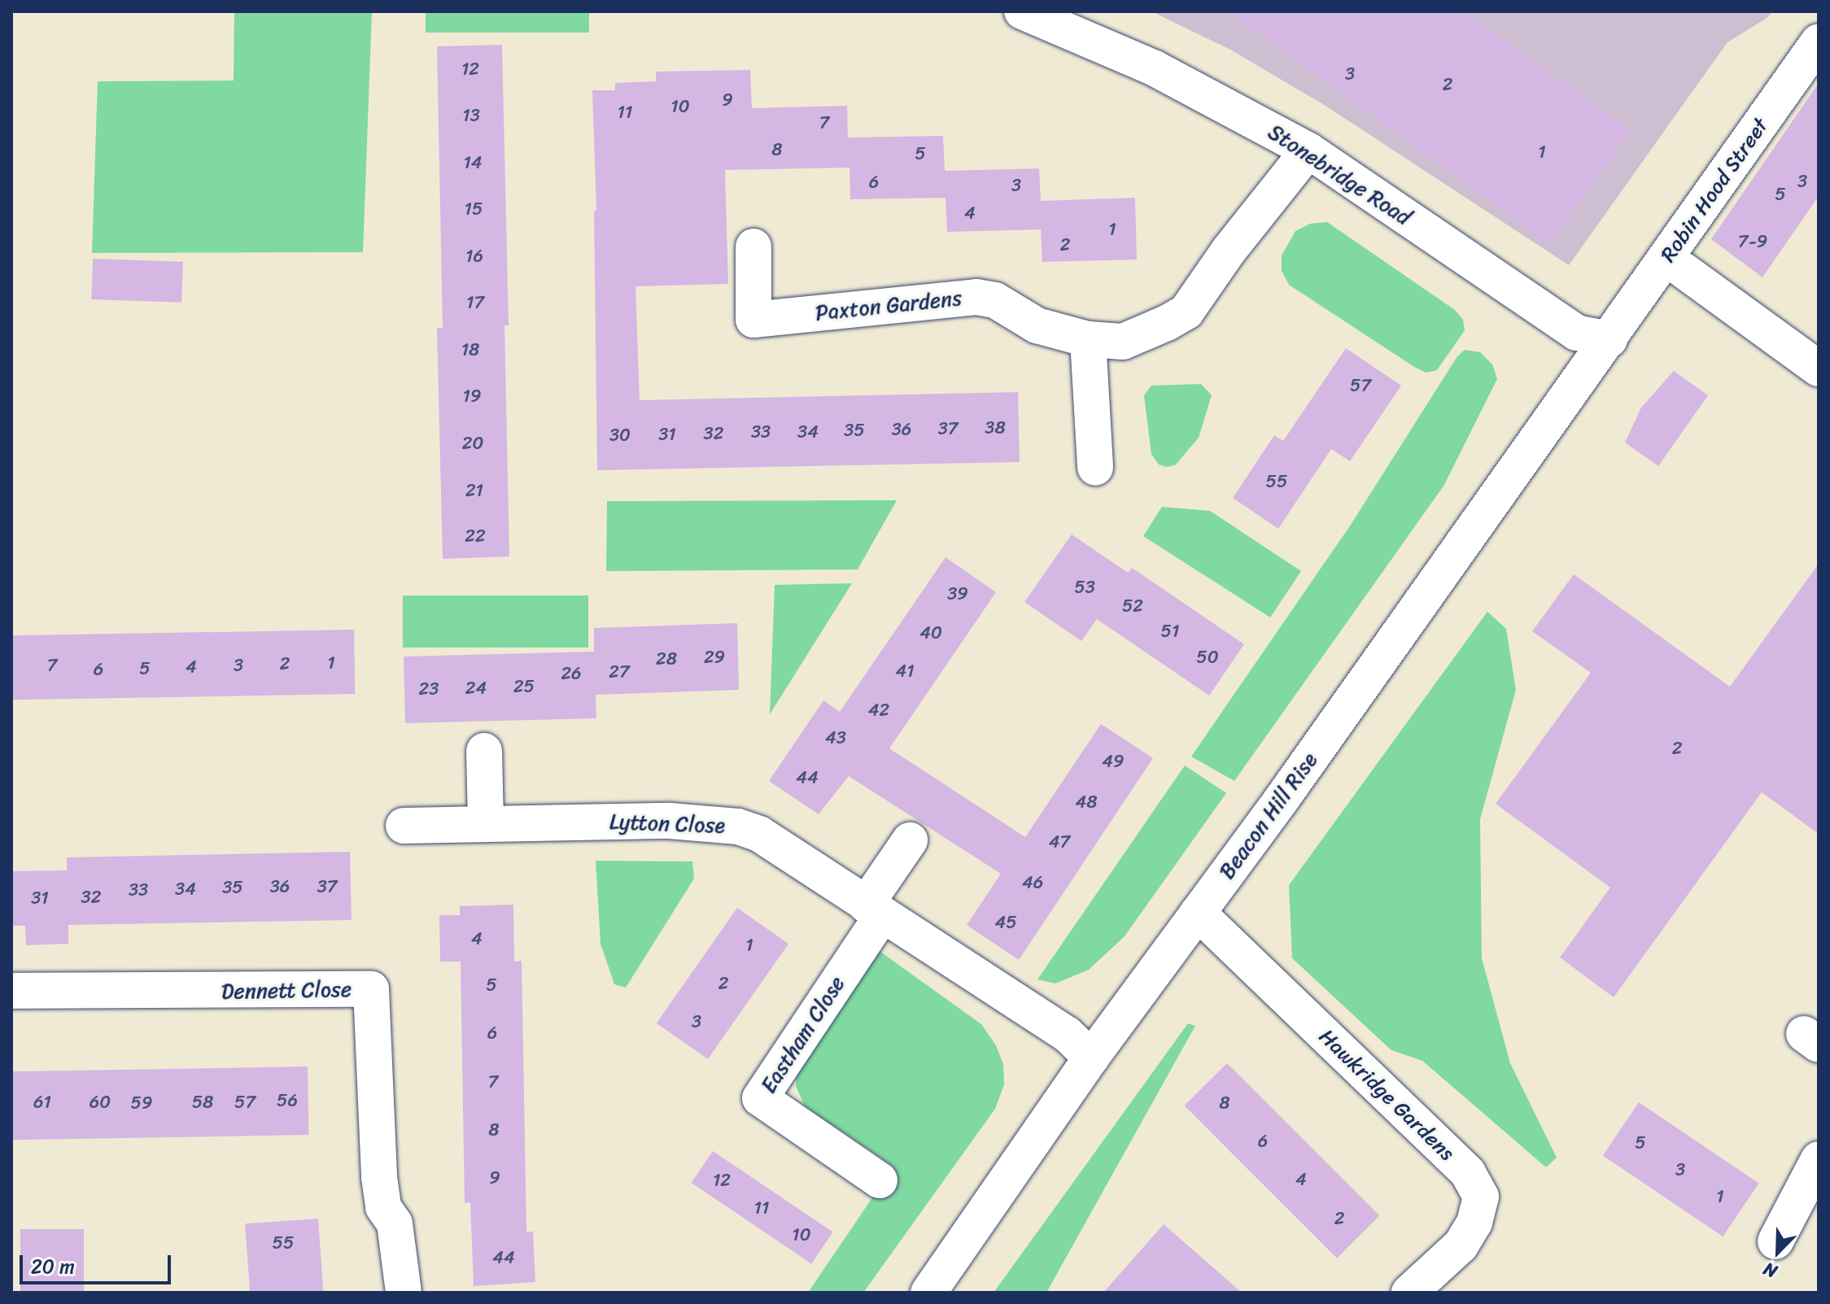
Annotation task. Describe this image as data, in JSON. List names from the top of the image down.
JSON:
{
  "streets": {
    "street": [
      "Stonebridge Road",
      "Robin Hood Street",
      "Paxton Gardens",
      "Beacon Hill Rise",
      "Lytton Close",
      "Dennett Close",
      "Eastham Close",
      "Hawkridge Gardens"
    ]
  },
  "crossings": [
    ["Stonebridge Road", "Robin Hood Street"],
    ["Stonebridge Road", "Paxton Gardens"],
    ["Stonebridge Road", "Beacon Hill Rise"],
    ["Robin Hood Street", "Beacon Hill Rise"],
    ["Beacon Hill Rise", "Lytton Close"],
    ["Beacon Hill Rise", "Hawkridge Gardens"],
    ["Lytton Close", "Eastham Close"]
  ],
  "house_numbers": [
    "12",
    "3",
    "2",
    "9",
    "10",
    "11",
    "13",
    "7",
    "8",
    "1",
    "5",
    "14",
    "3",
    "6",
    "3",
    "5",
    "15",
    "4",
    "1",
    "7-9",
    "2",
    "16",
    "17",
    "18",
    "57",
    "19",
    "38",
    "37",
    "36",
    "35",
    "33",
    "34",
    "32",
    "31",
    "30",
    "20",
    "55",
    "21",
    "22",
    "53",
    "39",
    "52",
    "51",
    "40",
    "29",
    "50",
    "28",
    "1",
    "2",
    "7",
    "3",
    "4",
    "5",
    "6",
    "41",
    "27",
    "26",
    "25",
    "24",
    "23",
    "42",
    "43",
    "2",
    "49",
    "44",
    "48",
    "47",
    "46",
    "36",
    "37",
    "35",
    "34",
    "33",
    "32",
    "31",
    "45",
    "4",
    "1",
    "2",
    "5",
    "3",
    "6",
    "7",
    "56",
    "61",
    "60",
    "58",
    "57",
    "59",
    "8",
    "8",
    "6",
    "5",
    "3",
    "9",
    "4",
    "12",
    "1",
    "11",
    "2",
    "10",
    "55",
    "44"
  ],
  "scale_bar": "20 m",
  "north": "bottom left"
}
